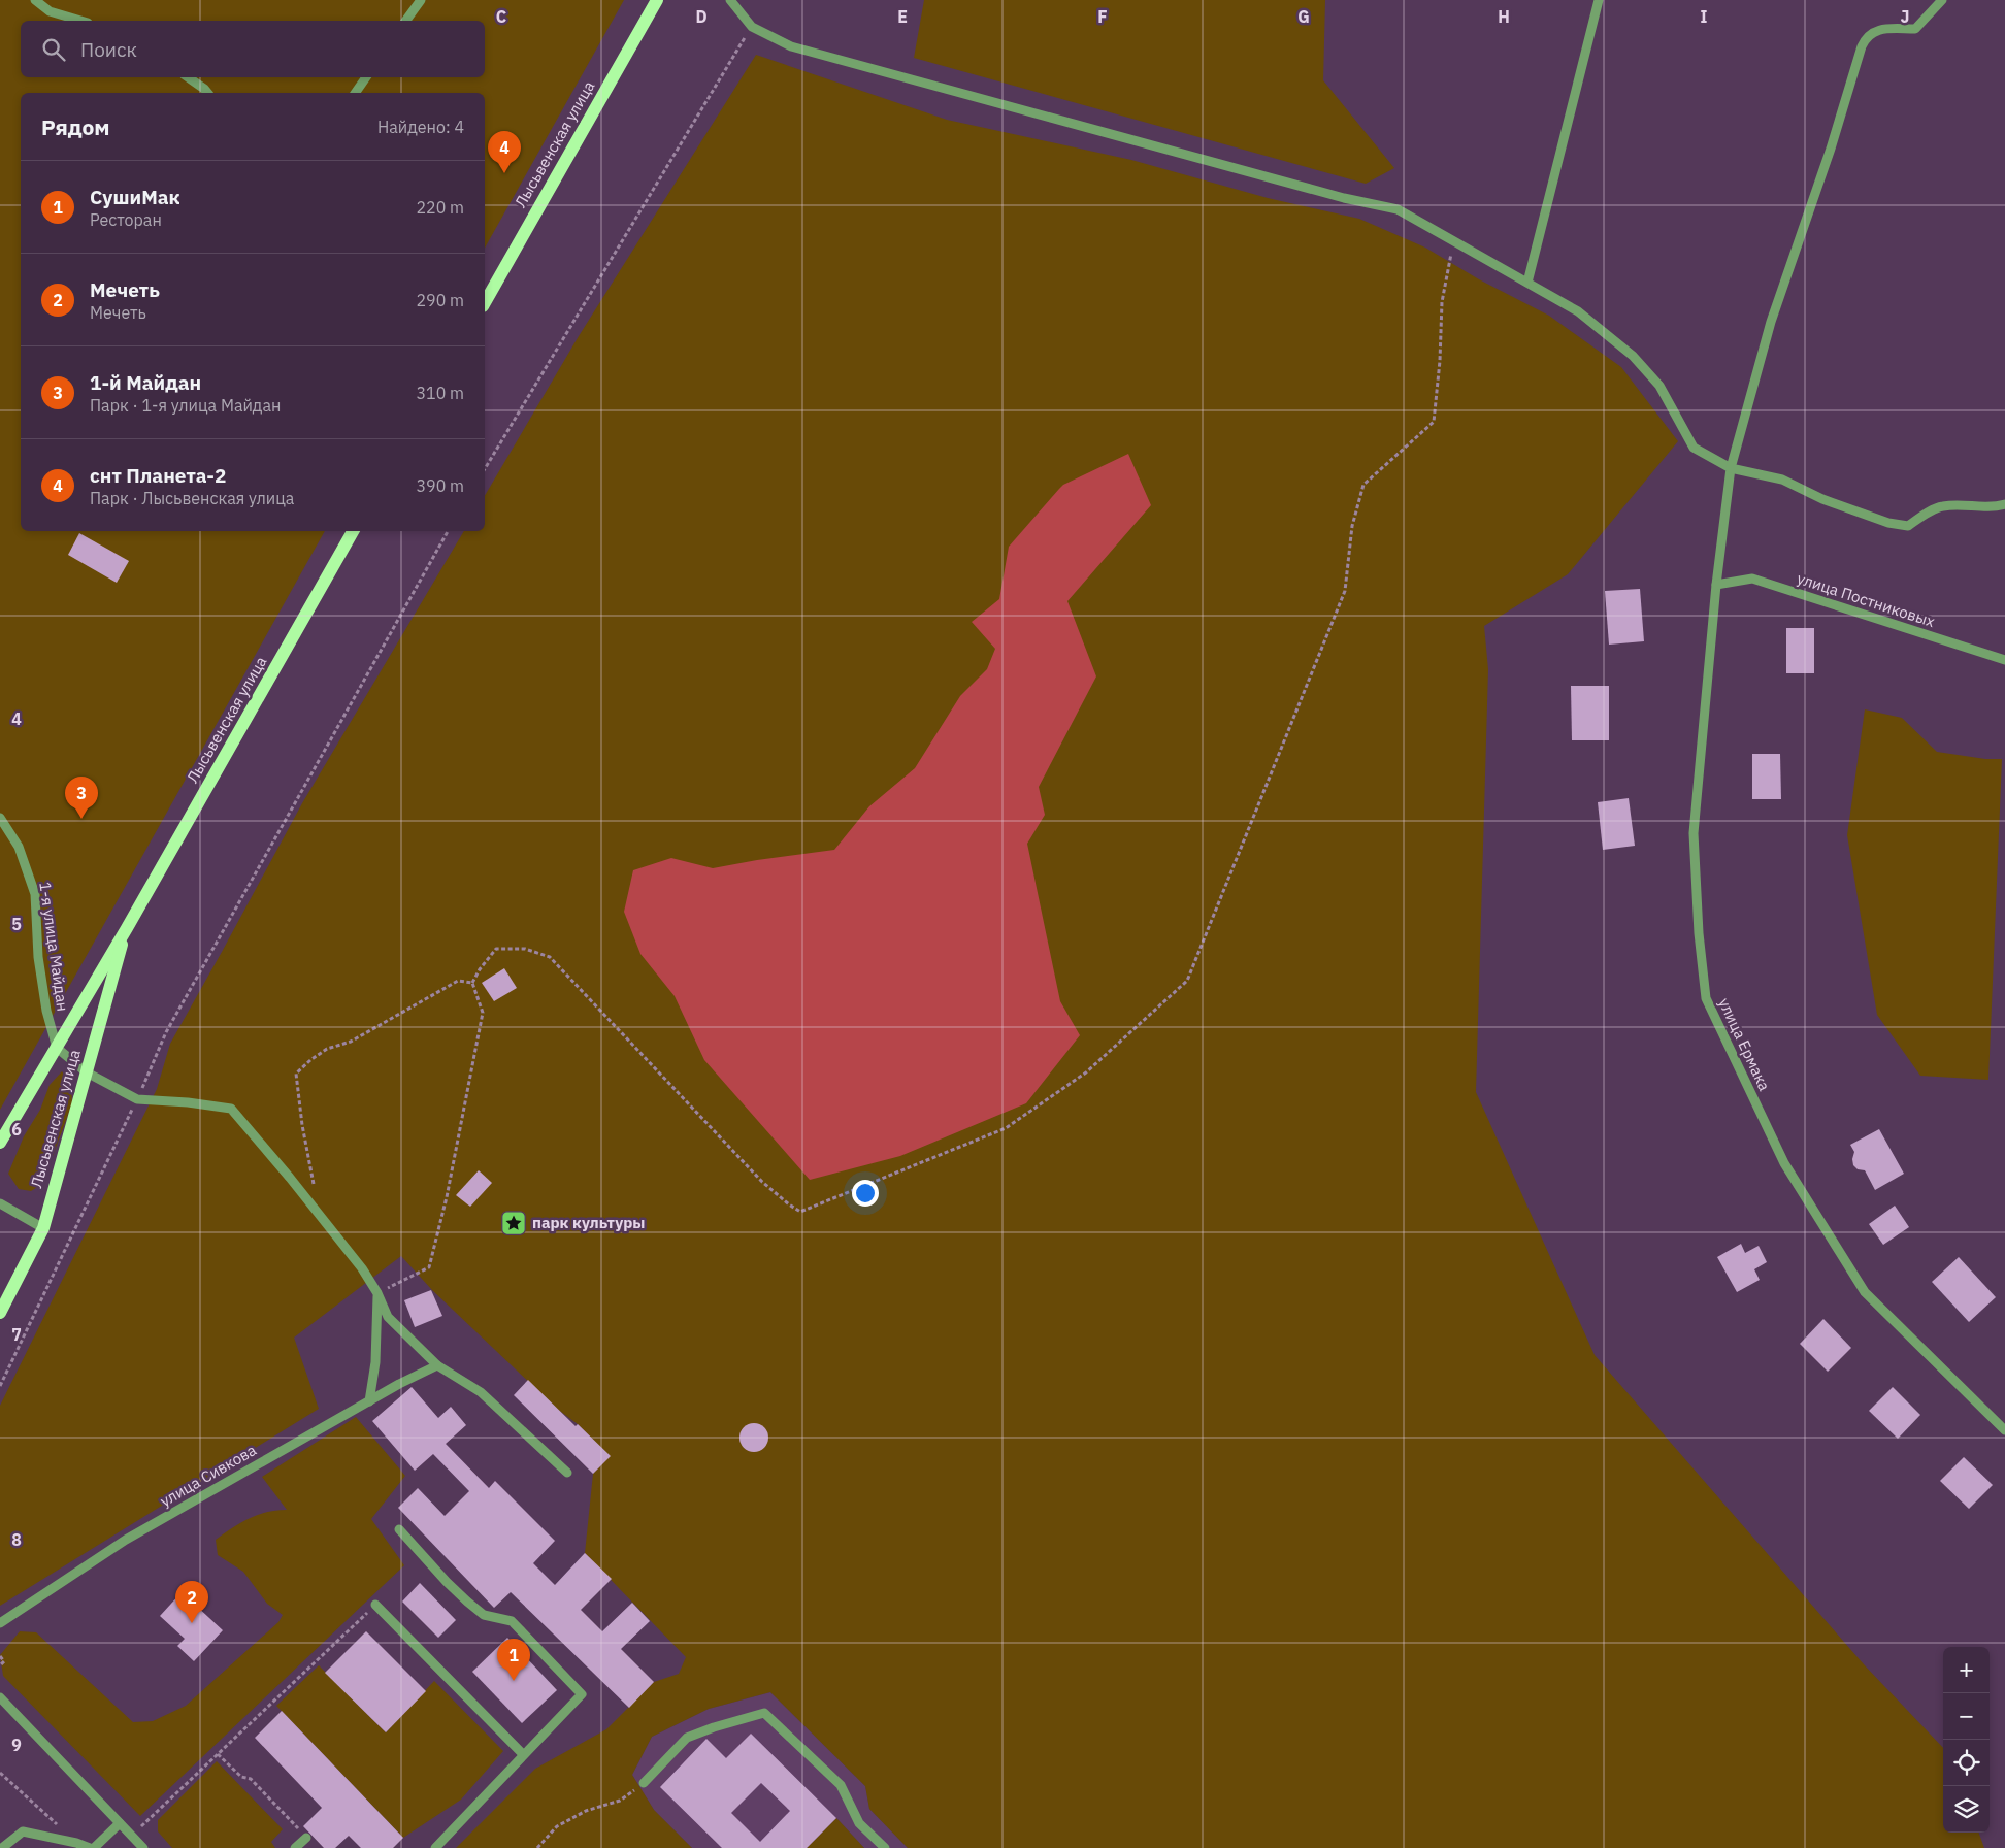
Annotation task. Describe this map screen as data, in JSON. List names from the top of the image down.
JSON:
{
  "streets": {
    "main road": ["Лысьвенская улица"],
    "street": [
      "улица Постниковых",
      "1-я улица Майдан",
      "улица Ермака",
      "улица Сивкова"
    ]
  },
  "crossings": [
    ["Лысьвенская улица", "1-я улица Майдан"],
    ["улица Постниковых", "улица Ермака"]
  ],
  "places": {
    "place": ["парк культуры"]
  },
  "page": {
    "search": "Поиск",
    "heading": ["Рядом", "Найдено: 4"],
    "pins": [
      "4",
      "3",
      "2",
      "1"
    ],
    "list": [
      {
        "mark": "1",
        "name": "СушиМак",
        "note": "Ресторан",
        "value": "220 m"
      },
      {
        "mark": "2",
        "name": "Мечеть",
        "note": "Мечеть",
        "value": "290 m"
      },
      {
        "mark": "3",
        "name": "1-й Майдан",
        "note": "Парк · 1-я улица Майдан",
        "value": "310 m"
      },
      {
        "mark": "4",
        "name": "снт Планета-2",
        "note": "Парк · Лысьвенская улица",
        "value": "390 m"
      }
    ],
    "map_buttons": ["+", "−"]
  },
  "grid": {
    "columns": [
      "C",
      "D",
      "E",
      "F",
      "G",
      "H",
      "I",
      "J"
    ],
    "rows": [
      "4",
      "5",
      "6",
      "7",
      "8",
      "9"
    ]
  }
}
